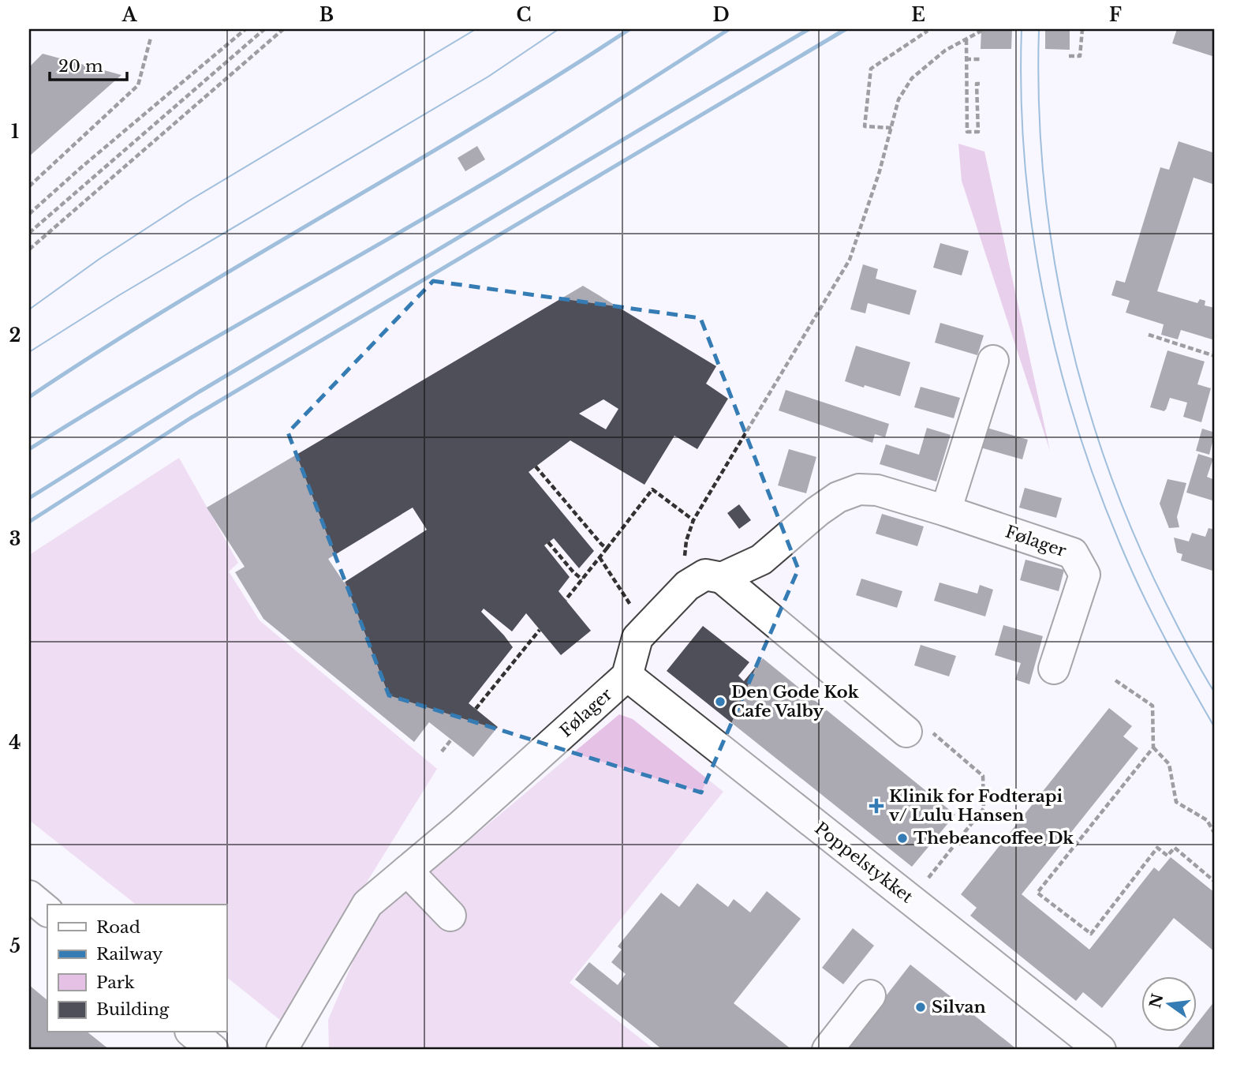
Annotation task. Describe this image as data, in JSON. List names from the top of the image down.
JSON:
{
  "streets": {
    "street": ["Følager", "Poppelstykket"]
  },
  "crossings": [
    ["Følager", "Poppelstykket"]
  ],
  "places": {
    "other": ["Den Gode Kok Cafe Valby", "Thebeancoffee Dk", "Silvan"],
    "health": ["Klinik for Fodterapi v/ Lulu Hansen"]
  },
  "legend": [
    "Road",
    "Railway",
    "Park",
    "Building"
  ],
  "scale_bar": "20 m",
  "north": "left",
  "grid": {
    "columns": [
      "A",
      "B",
      "C",
      "D",
      "E",
      "F"
    ],
    "rows": [
      "1",
      "2",
      "3",
      "4",
      "5"
    ]
  }
}
